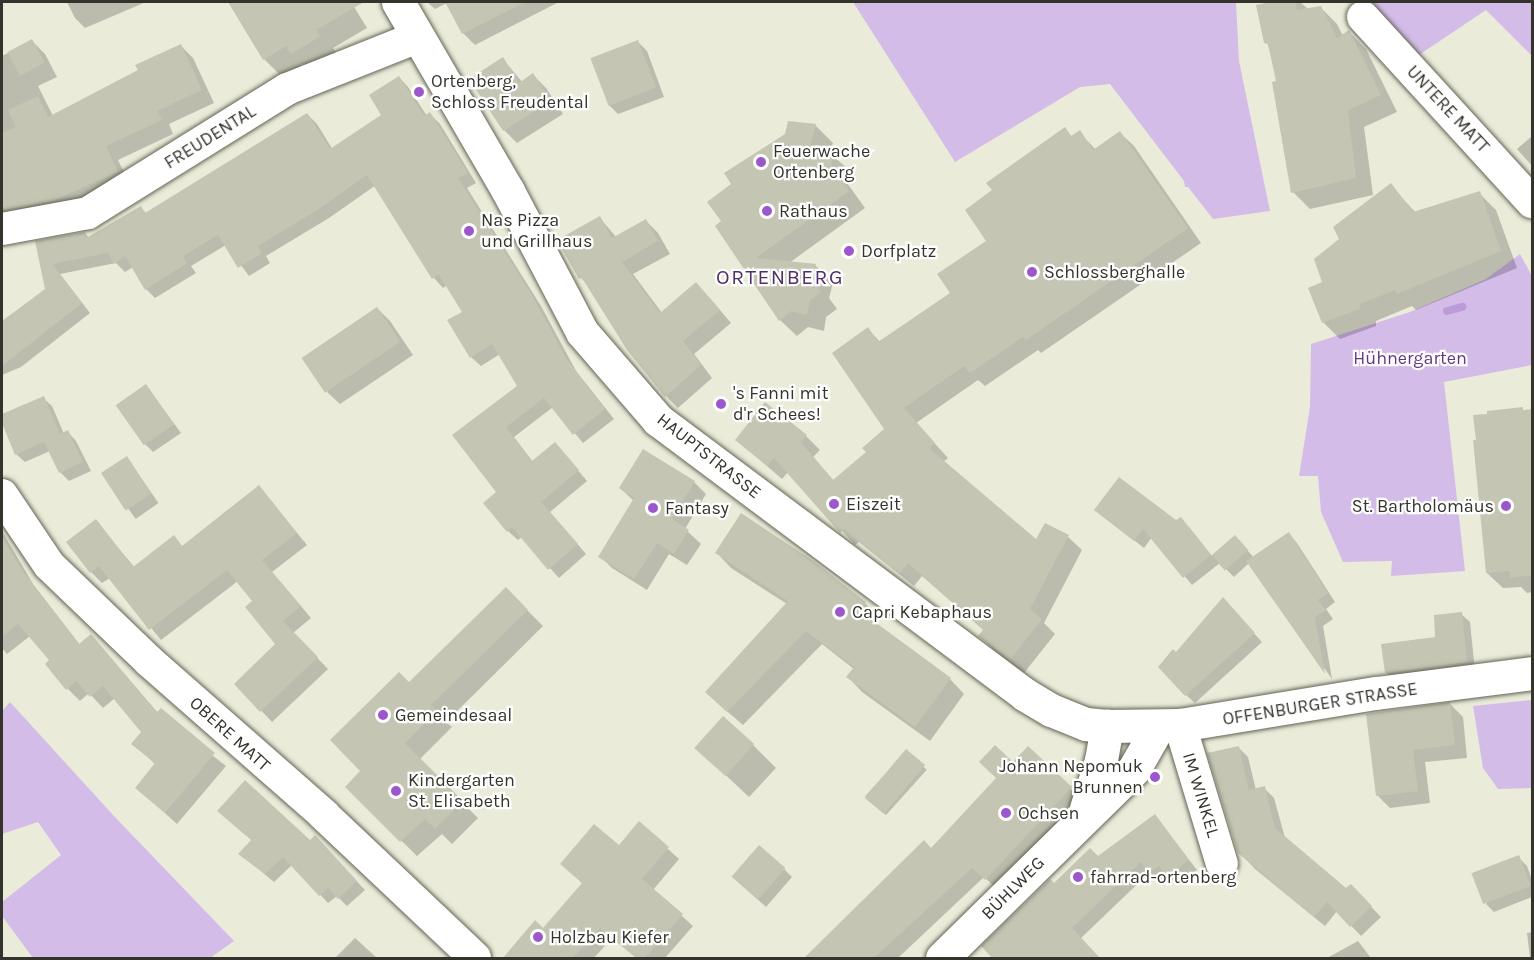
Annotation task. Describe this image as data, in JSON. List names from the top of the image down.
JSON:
{
  "streets": {
    "street": [
      "UNTERE MATT",
      "FREUDENTAL",
      "HAUPTSTRASSE",
      "OFFENBURGER STRASSE",
      "OBERE MATT",
      "IM WINKEL",
      "BÜHLWEG"
    ]
  },
  "crossings": [
    ["FREUDENTAL", "HAUPTSTRASSE"],
    ["HAUPTSTRASSE", "OFFENBURGER STRASSE"],
    ["HAUPTSTRASSE", "BÜHLWEG"],
    ["OFFENBURGER STRASSE", "IM WINKEL"],
    ["OFFENBURGER STRASSE", "BÜHLWEG"],
    ["IM WINKEL", "BÜHLWEG"]
  ],
  "districts": ["ORTENBERG"],
  "parks": ["Hühnergarten"],
  "places": [
    "Ortenberg, Schloss Freudental",
    "Feuerwache Ortenberg",
    "Rathaus",
    "Nas Pizza und Grillhaus",
    "Dorfplatz",
    "Schlossberghalle",
    "'s Fanni mit d'r Schees!",
    "Eiszeit",
    "St. Bartholomäus",
    "Fantasy",
    "Capri Kebaphaus",
    "Gemeindesaal",
    "Johann Nepomuk Brunnen",
    "Kindergarten St. Elisabeth",
    "Ochsen",
    "fahrrad-ortenberg",
    "Holzbau Kiefer"
  ]
}
